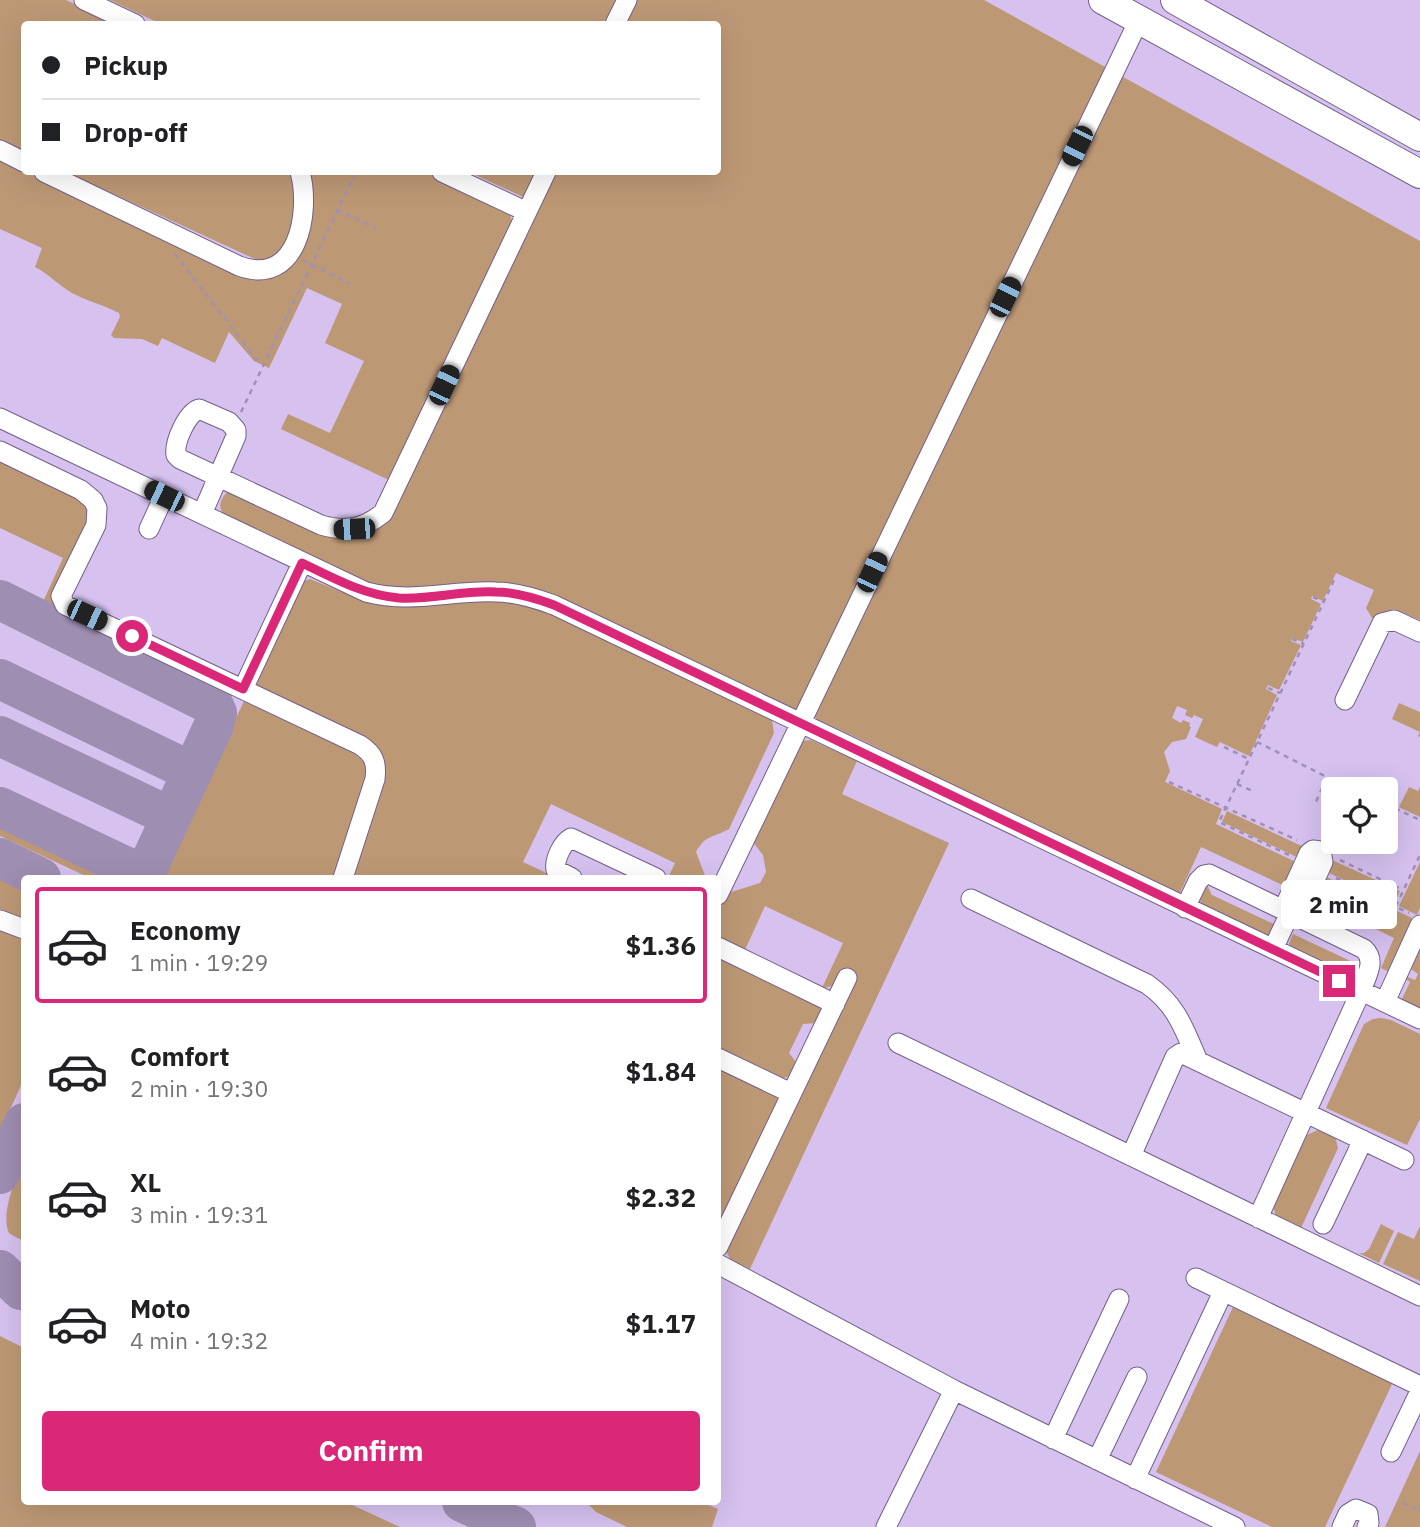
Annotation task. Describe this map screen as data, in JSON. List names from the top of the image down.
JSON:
{
  "page": {
    "banner": ["Pickup", "Drop-off"],
    "bubble": "2 min",
    "list": [
      {
        "name": "Economy",
        "note": "1 min · 19:29",
        "value": "$1.36"
      },
      {
        "name": "Comfort",
        "note": "2 min · 19:30",
        "value": "$1.84"
      },
      {
        "name": "XL",
        "note": "3 min · 19:31",
        "value": "$2.32"
      },
      {
        "name": "Moto",
        "note": "4 min · 19:32",
        "value": "$1.17"
      }
    ],
    "buttons": "Confirm"
  }
}
